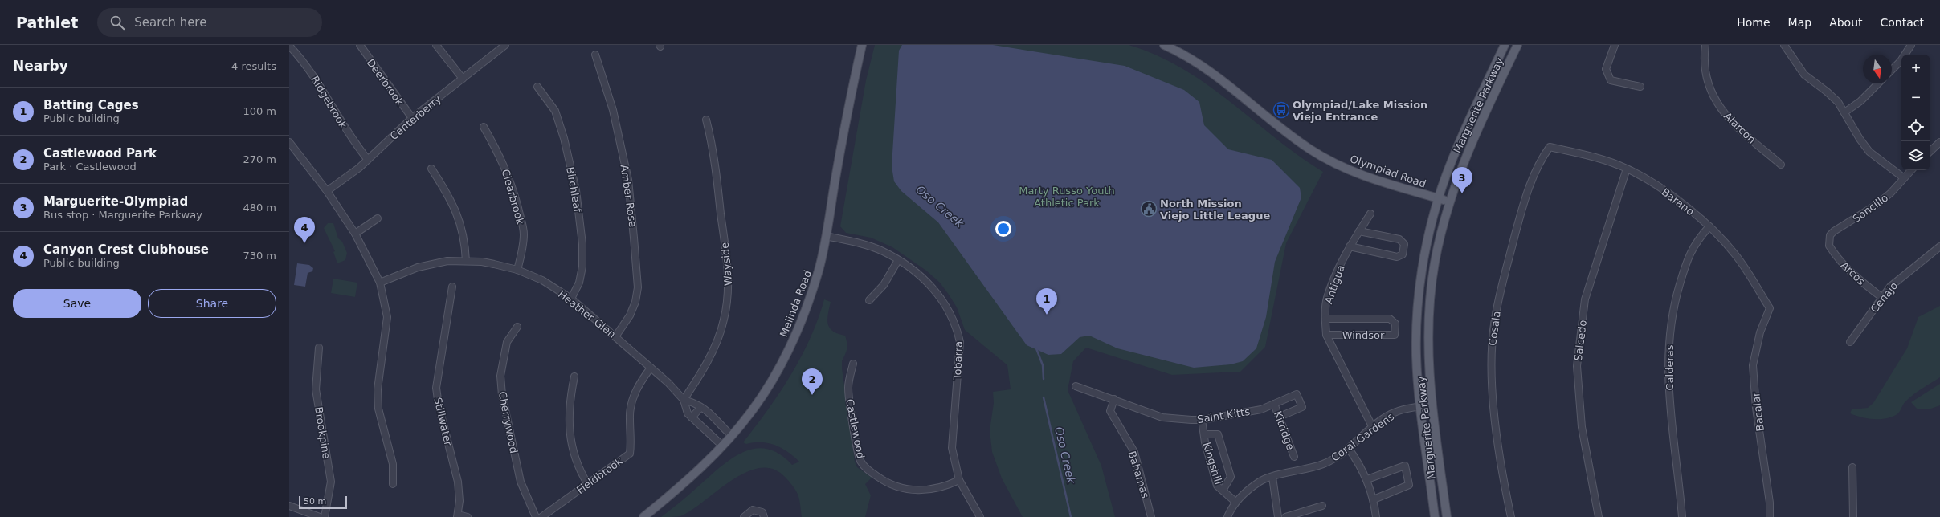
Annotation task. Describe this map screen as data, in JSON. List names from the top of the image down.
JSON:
{
  "streets": {
    "main road": ["Marguerite Parkway", "Olympiad Road", "Melinda Road"],
    "street": [
      "Deerbrook",
      "Ridgebrook",
      "Canterberry",
      "Alarcon",
      "Birchleaf",
      "Amber Rose",
      "Clearbrook",
      "Barano",
      "Soncillo",
      "Wayside",
      "Arcos",
      "Antigua",
      "Cenajo",
      "Heather Glen",
      "Cosala",
      "Windsor",
      "Salcedo",
      "Tobarra",
      "Calderas",
      "Bacalar",
      "Saint Kitts",
      "Stillwater",
      "Cherrywood",
      "Castlewood",
      "Kitridge",
      "Brookpine",
      "Coral Gardens",
      "Kingshill",
      "Bahamas",
      "Fieldbrook"
    ]
  },
  "crossings": [
    ["Deerbrook", "Canterberry"],
    ["Ridgebrook", "Canterberry"],
    ["Marguerite Parkway", "Olympiad Road"],
    ["Marguerite Parkway", "Coral Gardens"],
    ["Birchleaf", "Heather Glen"],
    ["Amber Rose", "Heather Glen"],
    ["Clearbrook", "Heather Glen"],
    ["Barano", "Cosala"],
    ["Barano", "Salcedo"],
    ["Barano", "Calderas"],
    ["Barano", "Bacalar"],
    ["Soncillo", "Arcos"],
    ["Wayside", "Heather Glen"],
    ["Arcos", "Cenajo"],
    ["Antigua", "Windsor"],
    ["Antigua", "Coral Gardens"],
    ["Melinda Road", "Heather Glen"],
    ["Melinda Road", "Tobarra"],
    ["Heather Glen", "Fieldbrook"],
    ["Tobarra", "Castlewood"],
    ["Saint Kitts", "Kitridge"],
    ["Saint Kitts", "Kingshill"],
    ["Saint Kitts", "Bahamas"],
    ["Coral Gardens", "Kingshill"]
  ],
  "water": ["Oso Creek"],
  "parks": ["Marty Russo Youth Athletic Park"],
  "places": {
    "bus stop": ["Olympiad/Lake Mission Viejo Entrance"],
    "public building": ["North Mission Viejo Little League"]
  },
  "scale_bar": "50 m",
  "north": "bottom",
  "page": {
    "header": "Pathlet",
    "search": "Search here",
    "nav": [
      "Home",
      "Map",
      "About",
      "Contact"
    ],
    "heading": ["Nearby", "4 results"],
    "map_buttons": ["+", "−"],
    "list": [
      {
        "mark": "1",
        "name": "Batting Cages",
        "note": "Public building",
        "value": "100 m"
      },
      {
        "mark": "2",
        "name": "Castlewood Park",
        "note": "Park · Castlewood",
        "value": "270 m"
      },
      {
        "mark": "3",
        "name": "Marguerite-Olympiad",
        "note": "Bus stop · Marguerite Parkway",
        "value": "480 m"
      },
      {
        "mark": "4",
        "name": "Canyon Crest Clubhouse",
        "note": "Public building",
        "value": "730 m"
      }
    ],
    "pins": [
      "3",
      "4",
      "1",
      "2"
    ],
    "buttons": ["Save", "Share"],
    "scale": "50 m"
  }
}
